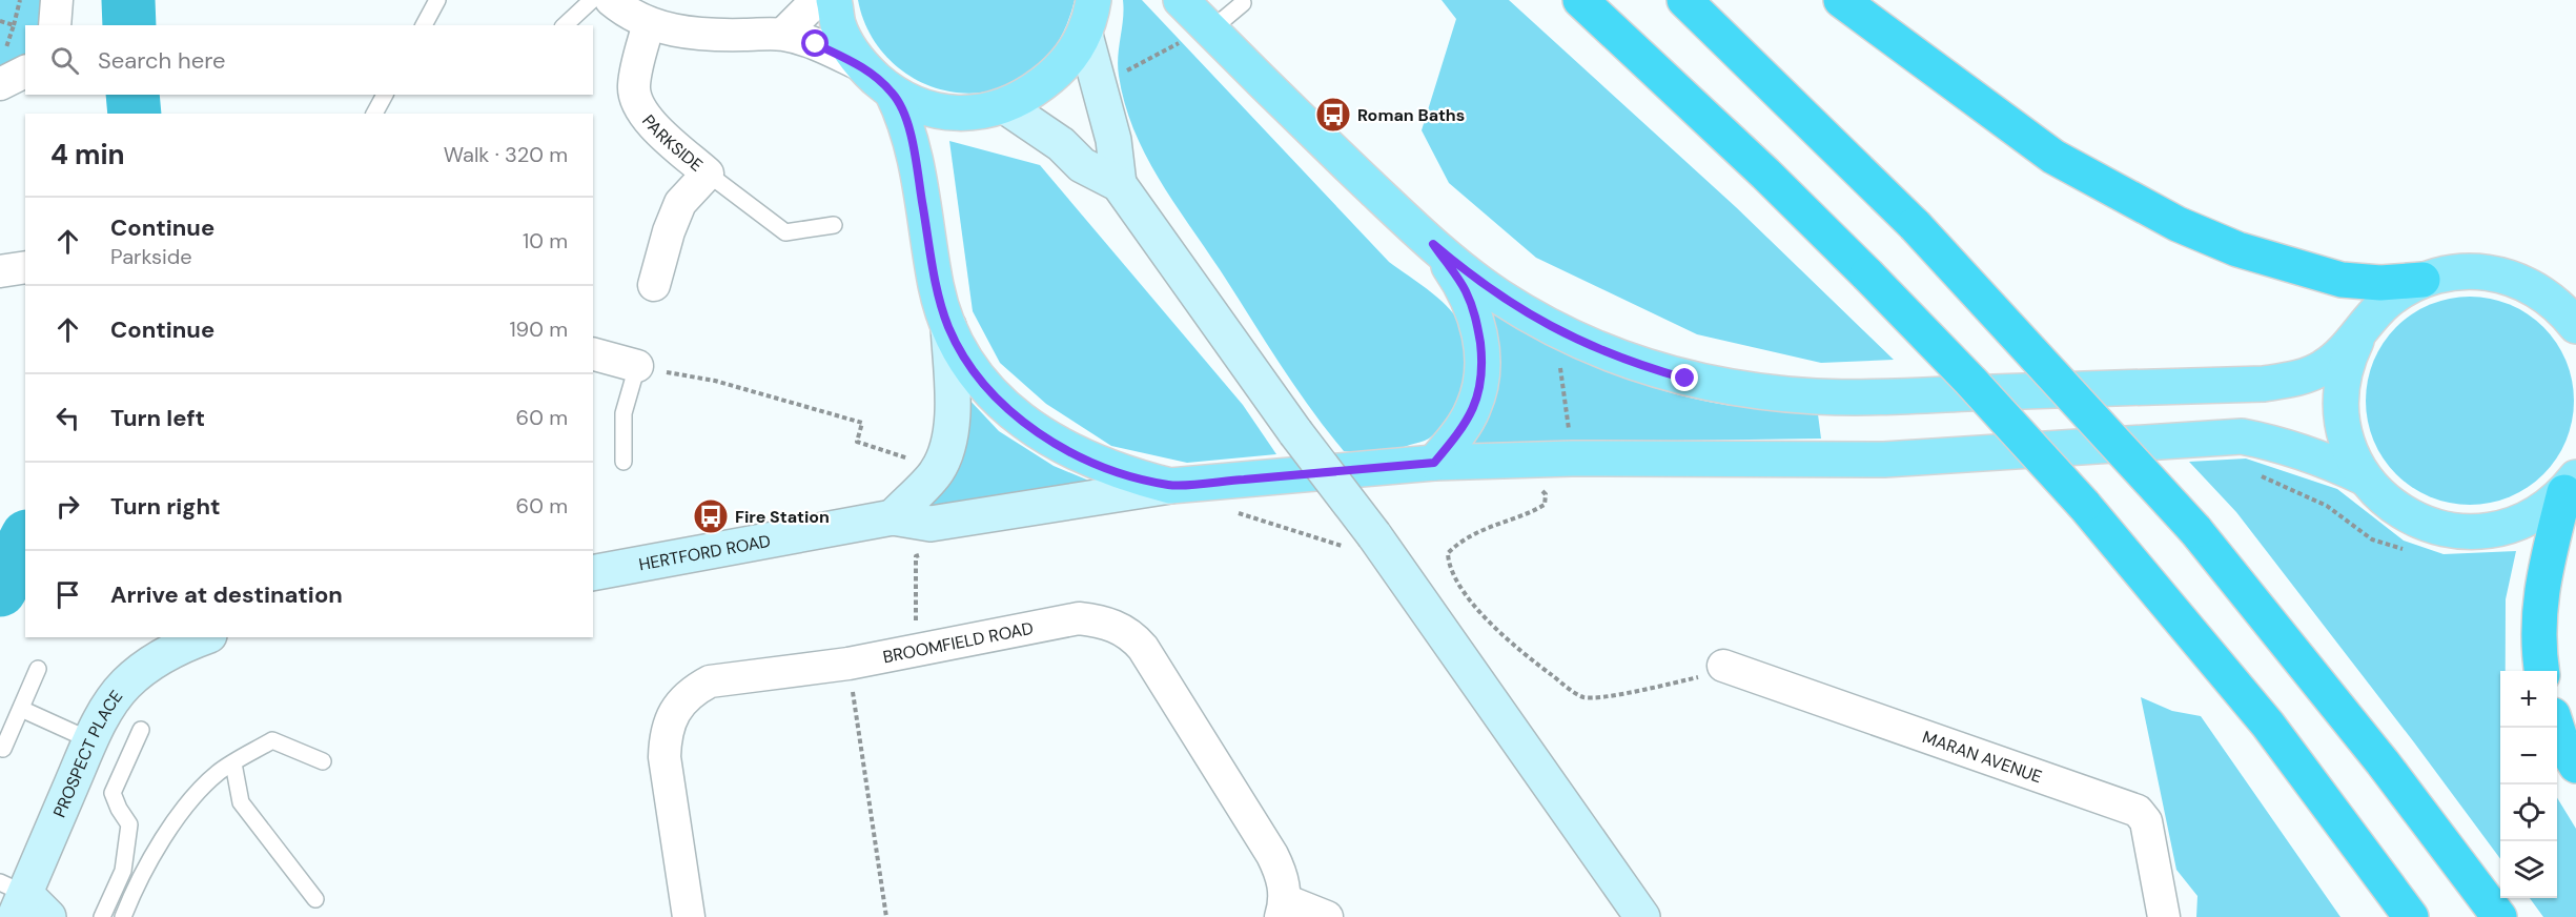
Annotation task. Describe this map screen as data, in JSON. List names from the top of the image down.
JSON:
{
  "streets": {
    "main road": ["HERTFORD ROAD", "PROSPECT PLACE"],
    "street": ["PARKSIDE", "BROOMFIELD ROAD", "MARAN AVENUE"]
  },
  "places": {
    "bus stop": ["Roman Baths", "Fire Station"]
  },
  "page": {
    "search": "Search here",
    "heading": ["4 min", "Walk · 320 m"],
    "list": [
      ["Continue", "Parkside", "10 m"],
      ["Continue", "190 m"],
      ["Turn left", "60 m"],
      ["Turn right", "60 m"],
      "Arrive at destination"
    ],
    "map_buttons": ["+", "−"]
  }
}
